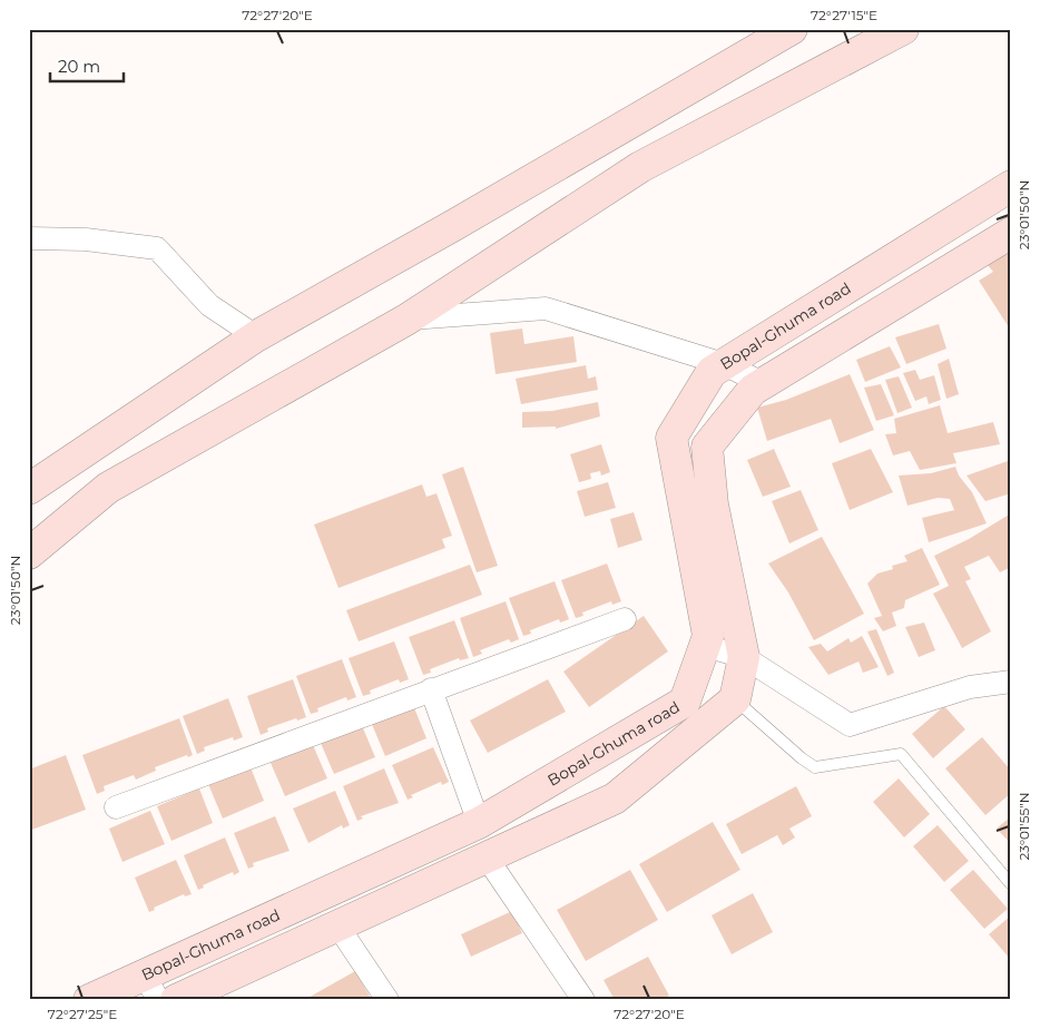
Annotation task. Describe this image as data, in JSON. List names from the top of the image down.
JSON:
{
  "streets": {
    "street": ["Bopal-Ghuma road"]
  },
  "scale_bar": "20 m",
  "coordinates": [
    "72°27'20\"E",
    "72°27'15\"E",
    "23°01'50\"N",
    "23°01'55\"N",
    "72°27'25\"E"
  ]
}
